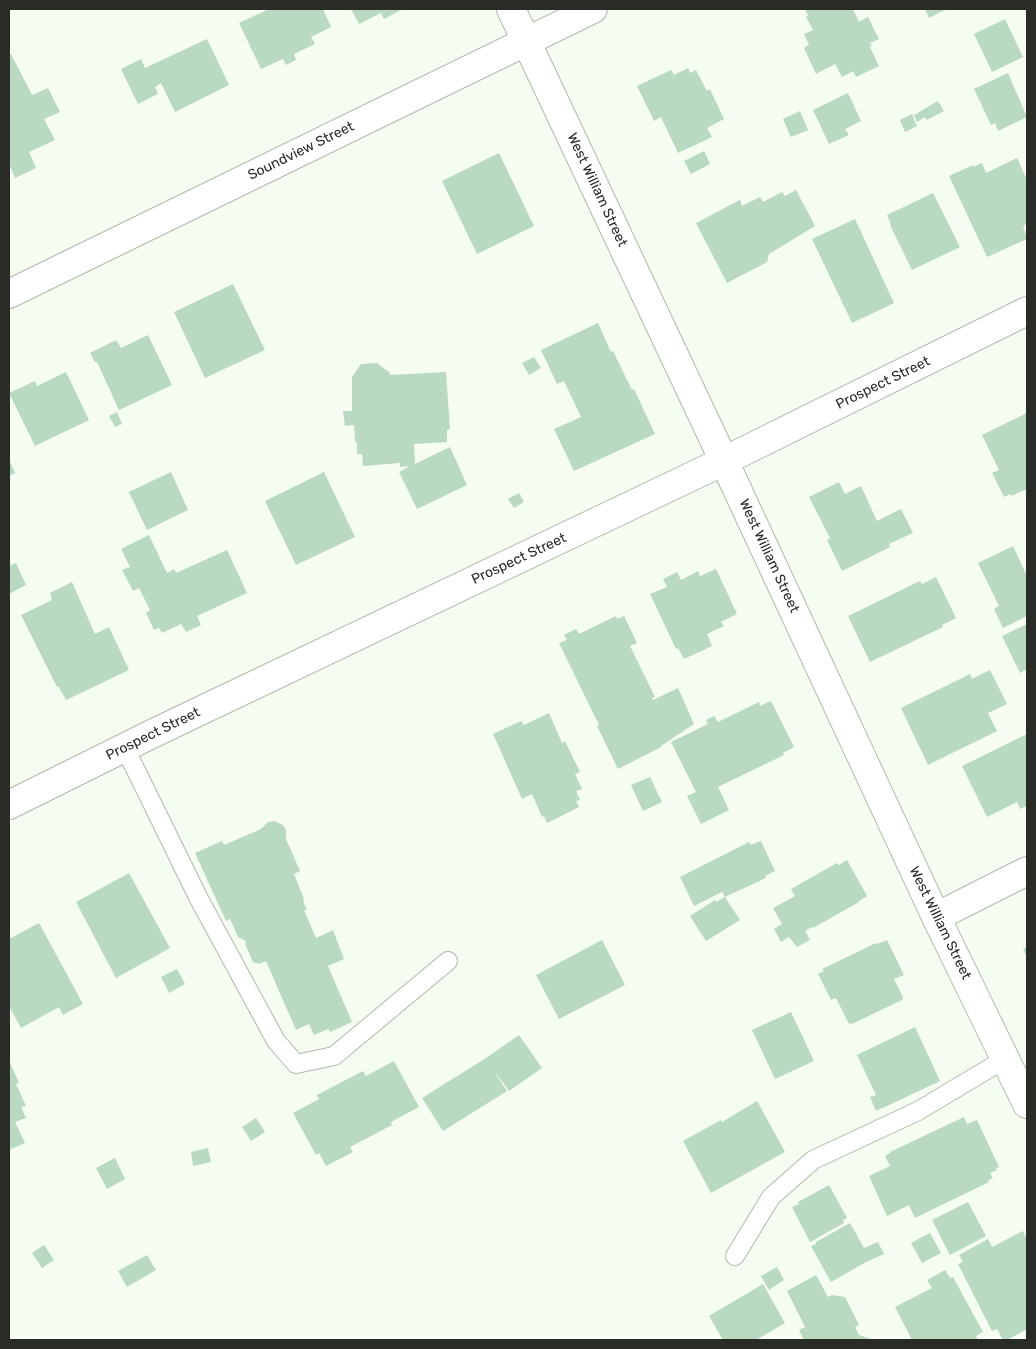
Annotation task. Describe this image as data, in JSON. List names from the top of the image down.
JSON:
{
  "streets": {
    "street": ["Soundview Street", "West William Street", "Prospect Street"]
  },
  "crossings": [
    ["Soundview Street", "West William Street"],
    ["West William Street", "Prospect Street"]
  ]
}
